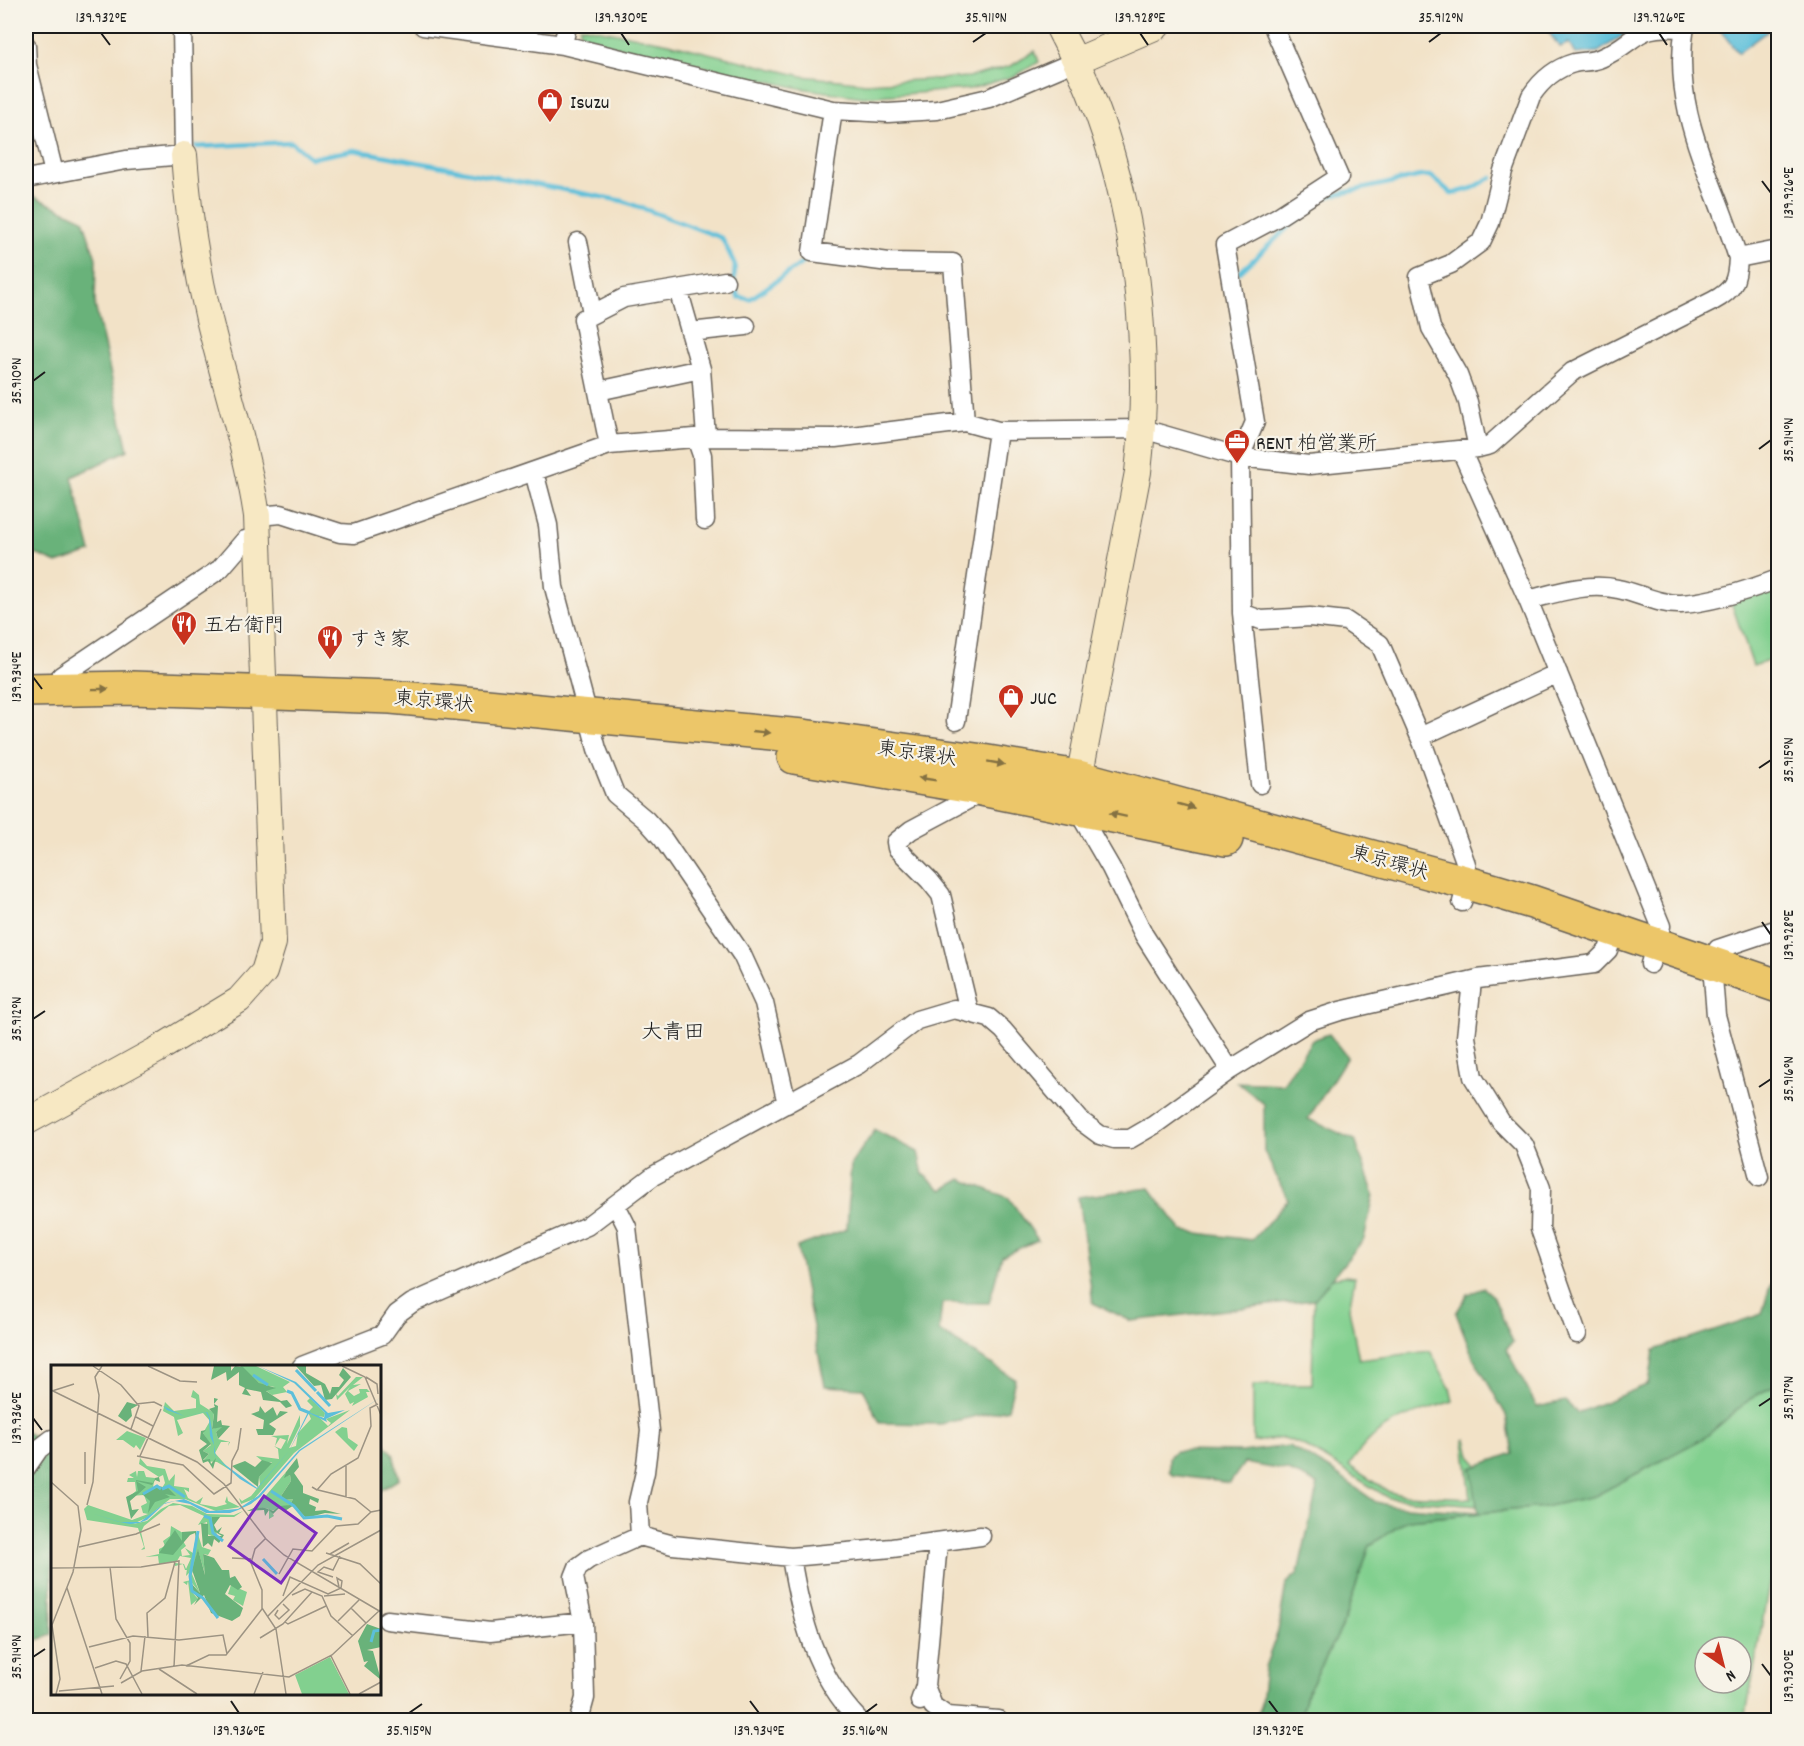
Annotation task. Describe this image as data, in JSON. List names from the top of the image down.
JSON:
{
  "streets": {
    "highway": ["東京環状"]
  },
  "districts": ["大青田"],
  "places": {
    "shop": ["Isuzu", "JUC"],
    "office": ["RENT 柏営業所"],
    "restaurant": ["五右衛門", "すき家"]
  },
  "north": "bottom right",
  "coordinates": [
    "139.932°E",
    "139.930°E",
    "35.911°N",
    "139.928°E",
    "35.912°N",
    "139.926°E",
    "35.910°N",
    "35.914°N",
    "139.934°E",
    "35.915°N",
    "35.916°N",
    "35.917°N",
    "139.936°E"
  ]
}
